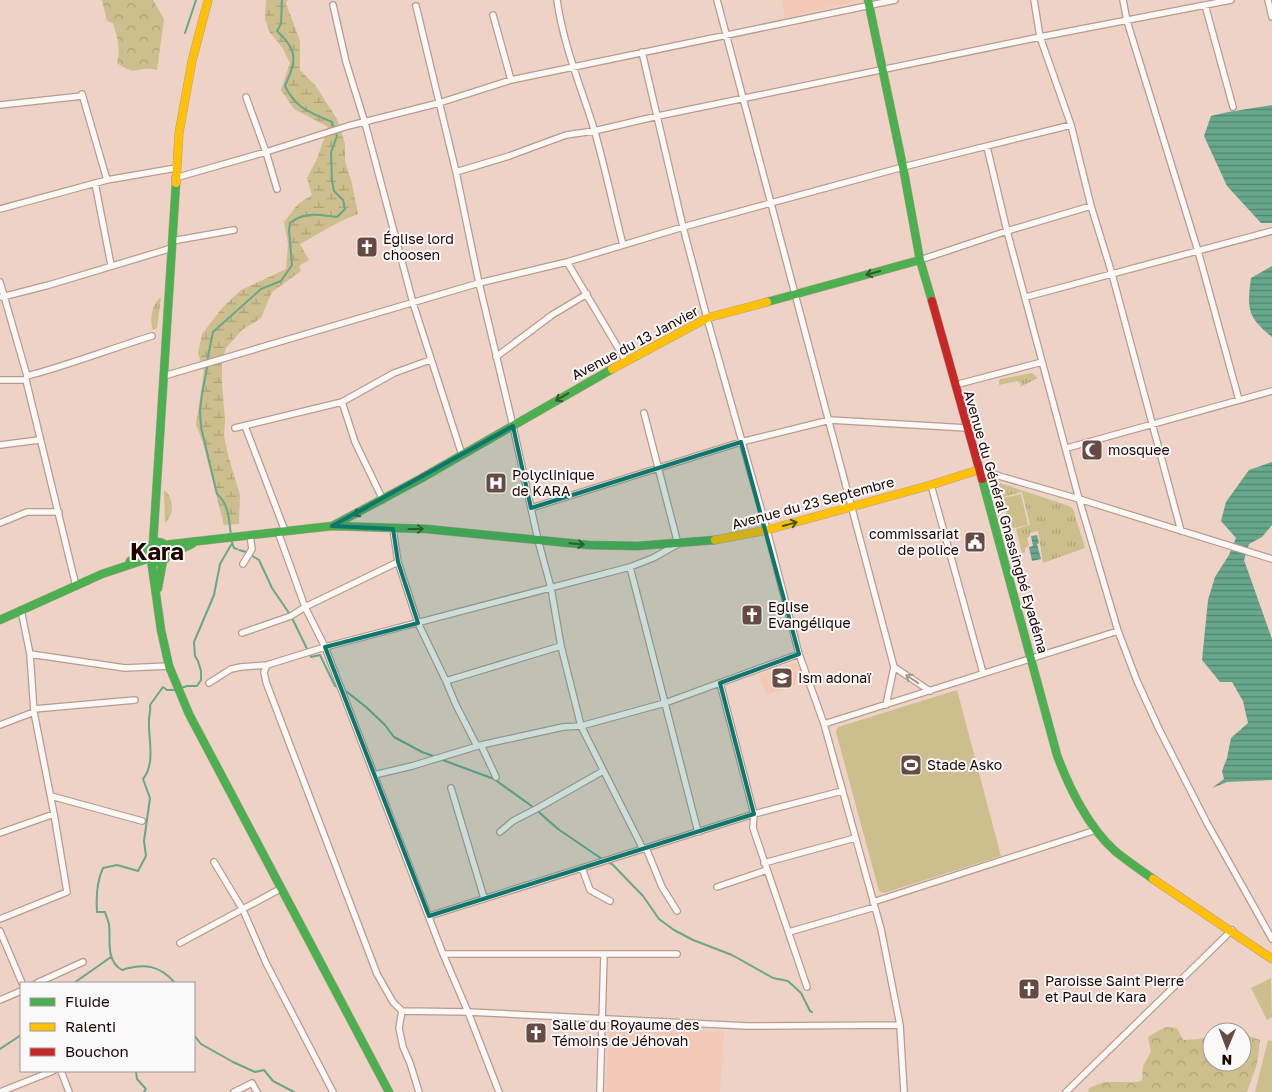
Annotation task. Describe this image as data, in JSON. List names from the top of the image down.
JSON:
{
  "streets": {
    "main road": ["Avenue du 13 Janvier", "Avenue du 23 Septembre", "Avenue du Général Gnassingbé Eyadéma"]
  },
  "crossings": [
    ["Avenue du 13 Janvier", "Avenue du 23 Septembre"],
    ["Avenue du 13 Janvier", "Avenue du Général Gnassingbé Eyadéma"],
    ["Avenue du 23 Septembre", "Avenue du Général Gnassingbé Eyadéma"]
  ],
  "one_way": ["Avenue du 13 Janvier", "Avenue du 23 Septembre"],
  "districts": ["Kara"],
  "places": {
    "church": [
      "Église lord choosen",
      "Eglise Evangélique",
      "Paroisse Saint Pierre et Paul de Kara",
      "Salle du Royaume des Témoins de Jéhovah"
    ],
    "mosque": ["mosquee"],
    "hospital": ["Polyclinique de KARA"],
    "public building": ["commissariat de police"],
    "school or university": ["Ism adonaï"],
    "sports": ["Stade Asko"]
  },
  "legend": ["Fluide", "Ralenti", "Bouchon"],
  "north": "bottom"
}
